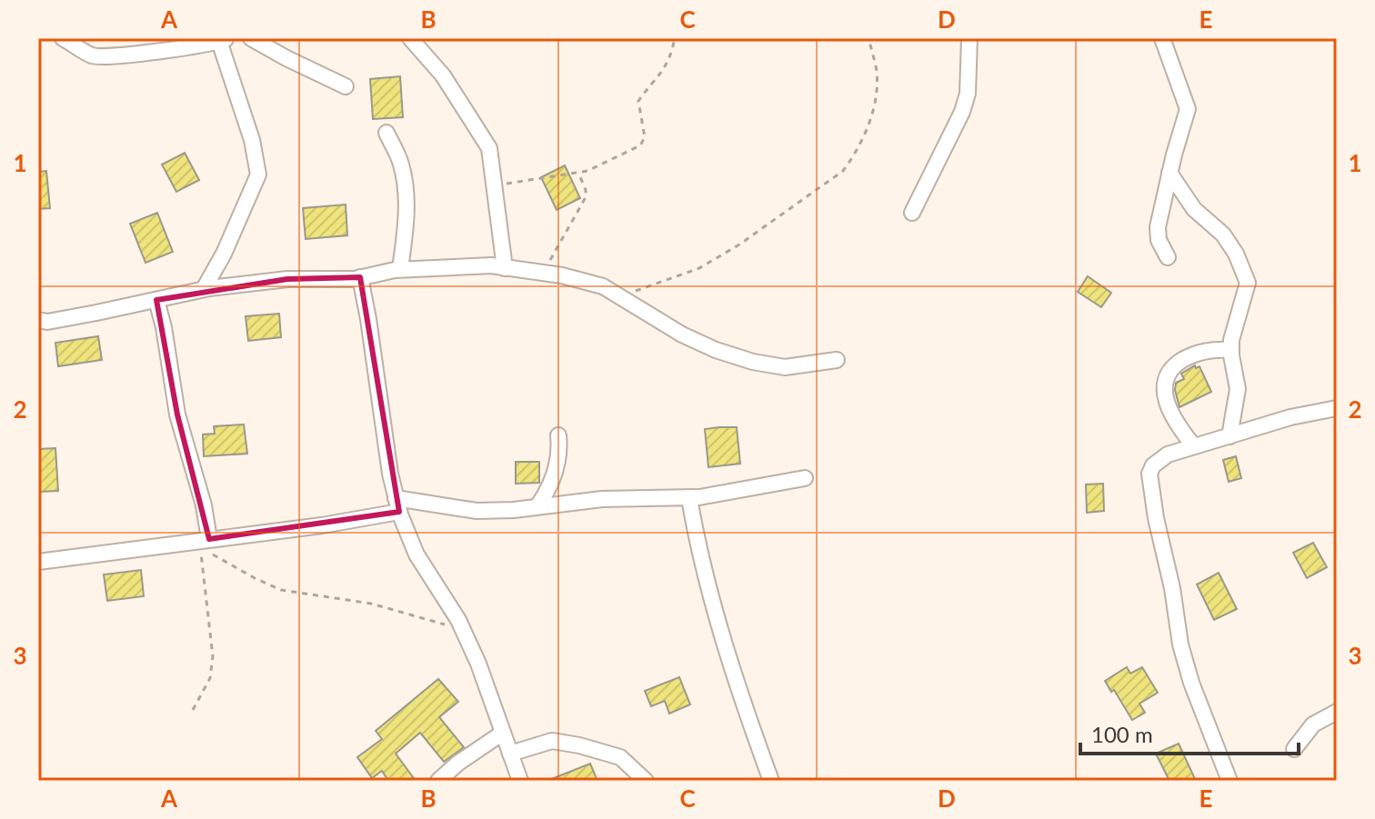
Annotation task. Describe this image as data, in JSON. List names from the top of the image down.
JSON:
{
  "scale_bar": "100 m",
  "grid": {
    "columns": [
      "A",
      "B",
      "C",
      "D",
      "E"
    ],
    "rows": ["1", "2", "3"]
  }
}
